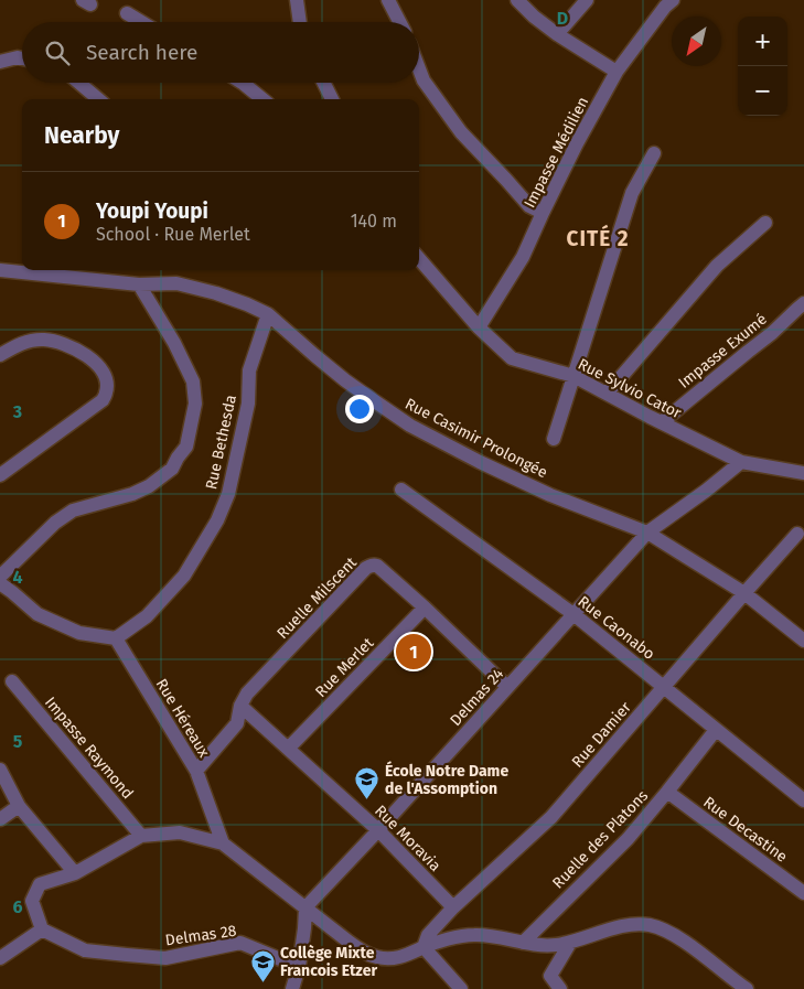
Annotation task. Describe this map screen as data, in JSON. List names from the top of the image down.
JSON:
{
  "streets": {
    "street": [
      "Impasse Médilien",
      "Impasse Exumé",
      "Rue Sylvio Cator",
      "Rue Casimir Prolongée",
      "Rue Bethesda",
      "Ruelle Milscent",
      "Rue Caonabo",
      "Rue Merlet",
      "Delmas 24",
      "Rue Héreaux",
      "Rue Damier",
      "Impasse Raymond",
      "Rue Decastine",
      "Rue Moravia",
      "Ruelle des Platons",
      "Delmas 28"
    ]
  },
  "crossings": [
    ["Impasse Médilien", "Rue Sylvio Cator"],
    ["Impasse Exumé", "Rue Sylvio Cator"],
    ["Rue Sylvio Cator", "Delmas 24"],
    ["Rue Casimir Prolongée", "Rue Bethesda"],
    ["Rue Casimir Prolongée", "Delmas 24"],
    ["Rue Casimir Prolongée", "Rue Damier"],
    ["Rue Bethesda", "Rue Héreaux"],
    ["Ruelle Milscent", "Rue Merlet"],
    ["Ruelle Milscent", "Delmas 24"],
    ["Ruelle Milscent", "Rue Héreaux"],
    ["Ruelle Milscent", "Rue Moravia"],
    ["Rue Caonabo", "Delmas 24"],
    ["Rue Caonabo", "Rue Damier"],
    ["Rue Caonabo", "Ruelle des Platons"],
    ["Rue Merlet", "Rue Moravia"],
    ["Delmas 24", "Rue Moravia"],
    ["Rue Damier", "Rue Moravia"],
    ["Rue Decastine", "Ruelle des Platons"]
  ],
  "districts": ["CITÉ 2"],
  "places": {
    "school or university": ["École Notre Dame de l'Assomption", "Collège Mixte Francois Etzer"]
  },
  "north": "bottom left",
  "page": {
    "map_buttons": ["+", "−"],
    "search": "Search here",
    "heading": "Nearby",
    "list": [
      {
        "mark": "1",
        "name": "Youpi Youpi",
        "note": "School · Rue Merlet",
        "value": "140 m"
      }
    ],
    "pins": "1"
  },
  "grid": {
    "columns": ["D"],
    "rows": [
      "3",
      "4",
      "5",
      "6"
    ]
  }
}
